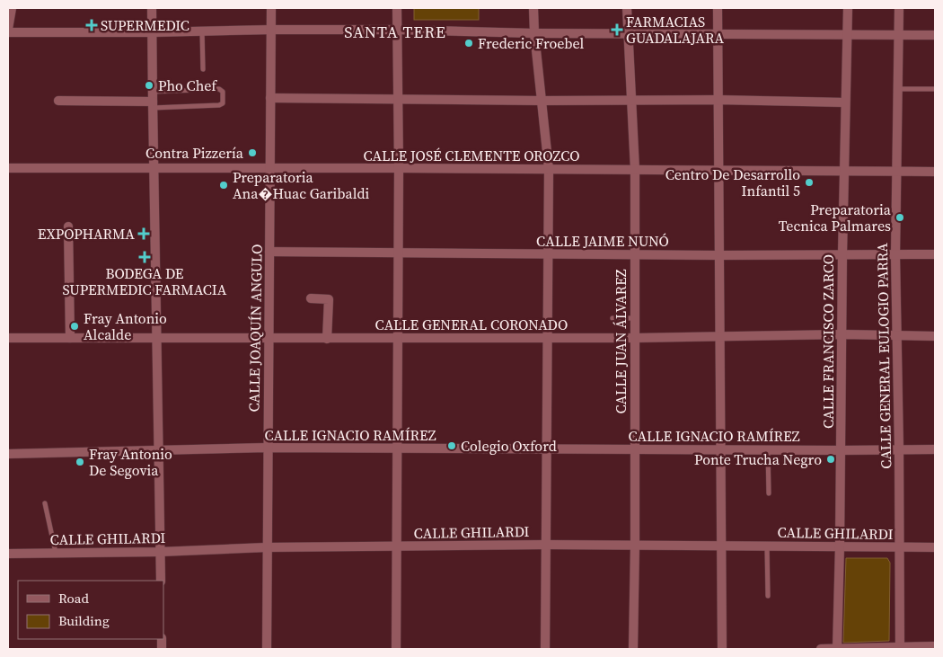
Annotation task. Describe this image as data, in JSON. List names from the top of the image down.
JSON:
{
  "streets": {
    "street": [
      "CALLE JOSÉ CLEMENTE OROZCO",
      "CALLE JAIME NUNÓ",
      "CALLE GENERAL CORONADO",
      "CALLE JOAQUÍN ANGULO",
      "CALLE JUAN ÁLVAREZ",
      "CALLE FRANCISCO ZARCO",
      "CALLE GENERAL EULOGIO PARRA",
      "CALLE IGNACIO RAMÍREZ",
      "CALLE GHILARDI"
    ]
  },
  "crossings": [
    ["CALLE JOSÉ CLEMENTE OROZCO", "CALLE JOAQUÍN ANGULO"],
    ["CALLE JOSÉ CLEMENTE OROZCO", "CALLE JUAN ÁLVAREZ"],
    ["CALLE JOSÉ CLEMENTE OROZCO", "CALLE FRANCISCO ZARCO"],
    ["CALLE JOSÉ CLEMENTE OROZCO", "CALLE GENERAL EULOGIO PARRA"],
    ["CALLE JAIME NUNÓ", "CALLE JOAQUÍN ANGULO"],
    ["CALLE JAIME NUNÓ", "CALLE JUAN ÁLVAREZ"],
    ["CALLE JAIME NUNÓ", "CALLE FRANCISCO ZARCO"],
    ["CALLE JAIME NUNÓ", "CALLE GENERAL EULOGIO PARRA"],
    ["CALLE GENERAL CORONADO", "CALLE JOAQUÍN ANGULO"],
    ["CALLE GENERAL CORONADO", "CALLE JUAN ÁLVAREZ"],
    ["CALLE GENERAL CORONADO", "CALLE FRANCISCO ZARCO"],
    ["CALLE GENERAL CORONADO", "CALLE GENERAL EULOGIO PARRA"],
    ["CALLE JOAQUÍN ANGULO", "CALLE IGNACIO RAMÍREZ"],
    ["CALLE JOAQUÍN ANGULO", "CALLE GHILARDI"],
    ["CALLE JUAN ÁLVAREZ", "CALLE IGNACIO RAMÍREZ"],
    ["CALLE JUAN ÁLVAREZ", "CALLE GHILARDI"],
    ["CALLE FRANCISCO ZARCO", "CALLE IGNACIO RAMÍREZ"],
    ["CALLE FRANCISCO ZARCO", "CALLE GHILARDI"],
    ["CALLE GENERAL EULOGIO PARRA", "CALLE IGNACIO RAMÍREZ"],
    ["CALLE GENERAL EULOGIO PARRA", "CALLE GHILARDI"]
  ],
  "districts": ["SANTA TERE"],
  "places": {
    "health": [
      "SUPERMEDIC",
      "FARMACIAS GUADALAJARA",
      "EXPOPHARMA",
      "BODEGA DE SUPERMEDIC FARMACIA"
    ],
    "other": [
      "Frederic Froebel",
      "Pho Chef",
      "Contra Pizzería",
      "Centro De Desarrollo Infantil 5",
      "Preparatoria Ana�Huac Garibaldi",
      "Preparatoria Tecnica Palmares",
      "Fray Antonio Alcalde",
      "Colegio Oxford",
      "Ponte Trucha Negro",
      "Fray Antonio De Segovia"
    ]
  },
  "legend": ["Road", "Building"]
}
